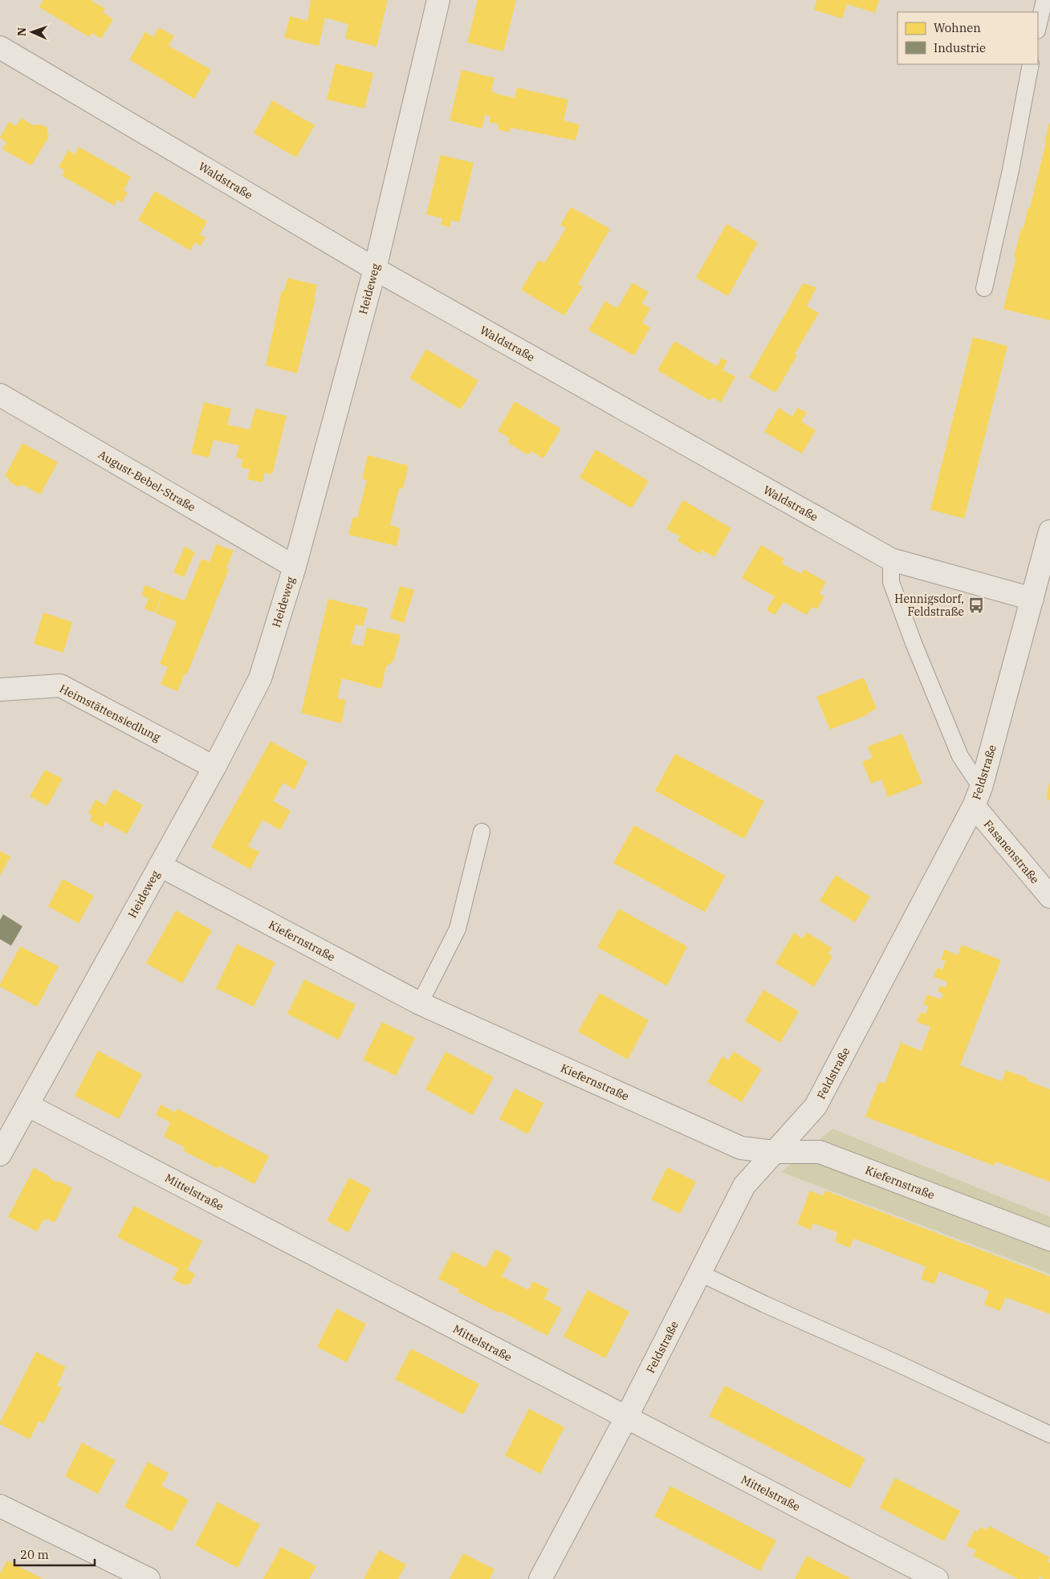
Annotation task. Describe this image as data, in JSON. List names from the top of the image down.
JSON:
{
  "streets": {
    "street": [
      "Waldstraße",
      "Heideweg",
      "August-Bebel-Straße",
      "Heimstättensiedlung",
      "Feldstraße",
      "Fasanenstraße",
      "Kiefernstraße",
      "Mittelstraße"
    ]
  },
  "crossings": [
    ["Waldstraße", "Heideweg"],
    ["Waldstraße", "Feldstraße"],
    ["Heideweg", "August-Bebel-Straße"],
    ["Heideweg", "Heimstättensiedlung"],
    ["Heideweg", "Kiefernstraße"],
    ["Heideweg", "Mittelstraße"],
    ["Feldstraße", "Fasanenstraße"],
    ["Feldstraße", "Kiefernstraße"],
    ["Feldstraße", "Mittelstraße"]
  ],
  "places": {
    "bus stop": ["Hennigsdorf, Feldstraße"]
  },
  "legend": ["Wohnen", "Industrie"],
  "scale_bar": "20 m",
  "north": "left"
}
